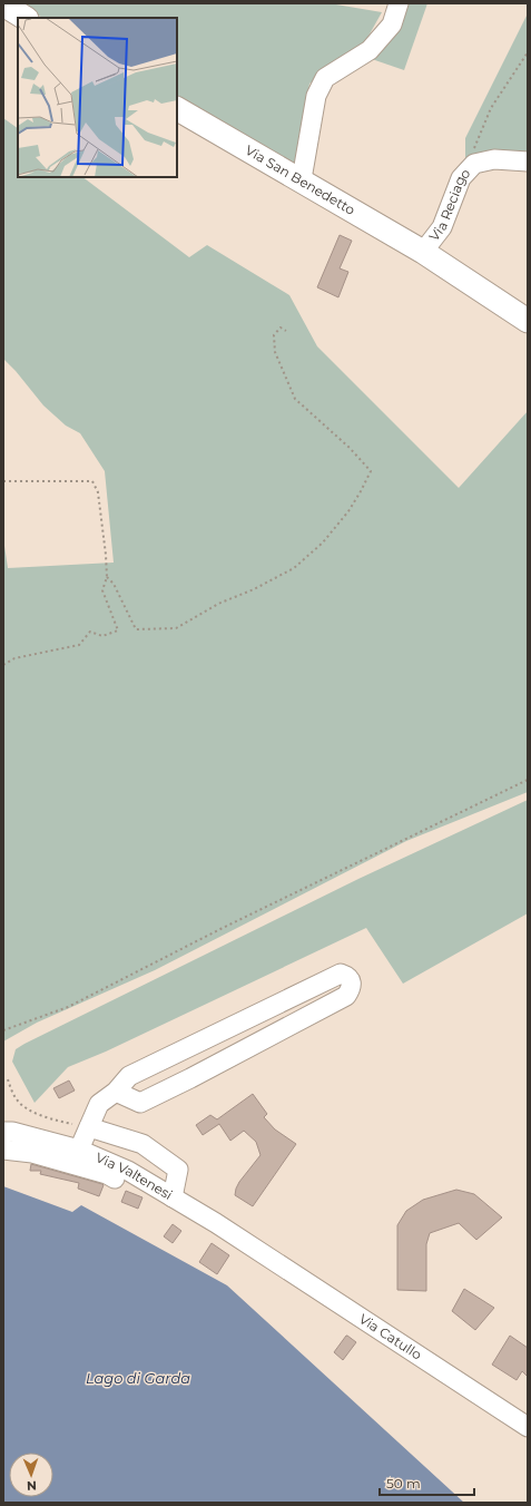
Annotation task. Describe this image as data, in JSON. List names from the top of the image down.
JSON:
{
  "streets": {
    "main road": ["Via San Benedetto"],
    "street": ["Via Reciago", "Via Valtenesi", "Via Catullo"]
  },
  "crossings": [
    ["Via San Benedetto", "Via Reciago"],
    ["Via Valtenesi", "Via Catullo"]
  ],
  "water": ["Lago di Garda"],
  "scale_bar": "50 m",
  "north": "bottom"
}
